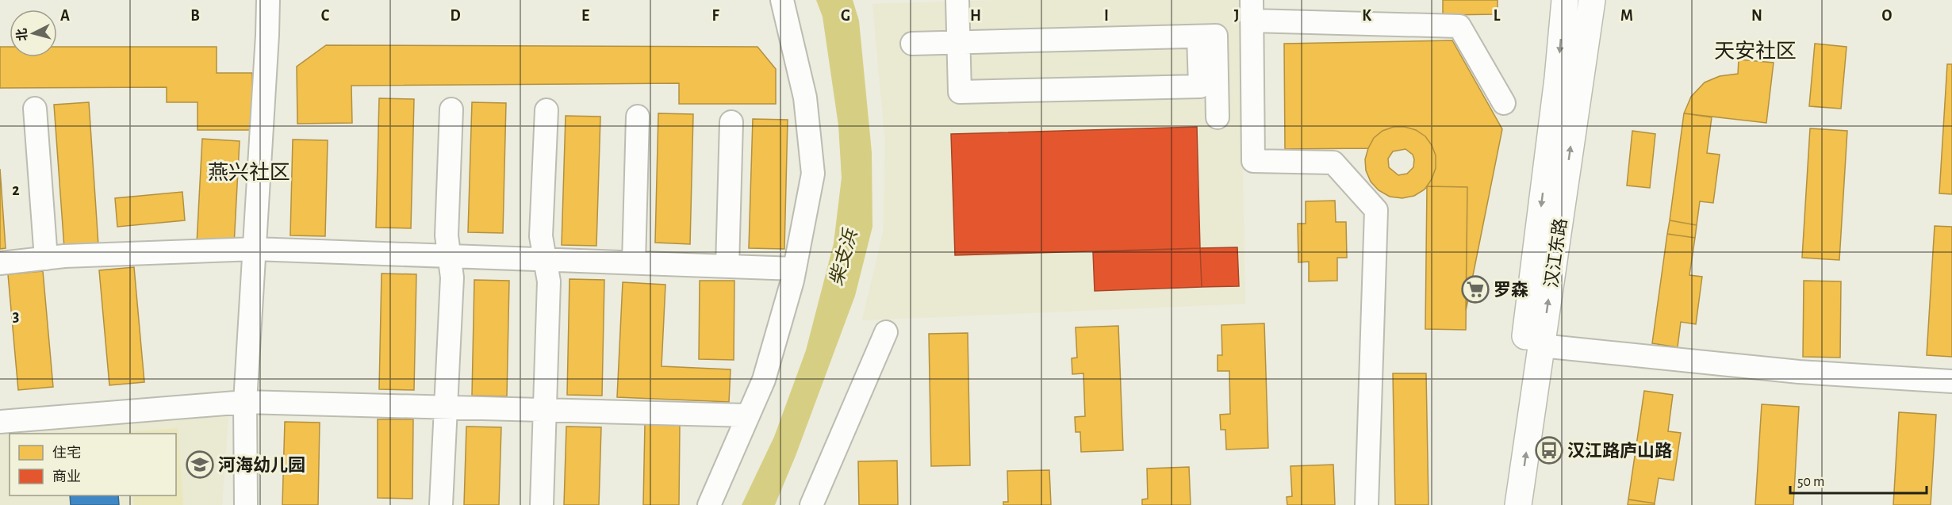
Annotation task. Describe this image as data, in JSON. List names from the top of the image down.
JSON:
{
  "streets": {
    "main road": ["汉江东路"]
  },
  "districts": ["天安社区", "燕兴社区"],
  "water": ["柴支浜"],
  "places": {
    "supermarket": ["罗森"],
    "bus stop": ["汉江路庐山路"],
    "school or university": ["河海幼儿园"]
  },
  "legend": ["住宅", "商业"],
  "scale_bar": "50 m",
  "north": "left",
  "grid": {
    "columns": [
      "A",
      "B",
      "C",
      "D",
      "E",
      "F",
      "G",
      "H",
      "I",
      "J",
      "K",
      "L",
      "M",
      "N",
      "O"
    ],
    "rows": ["2", "3"]
  }
}
